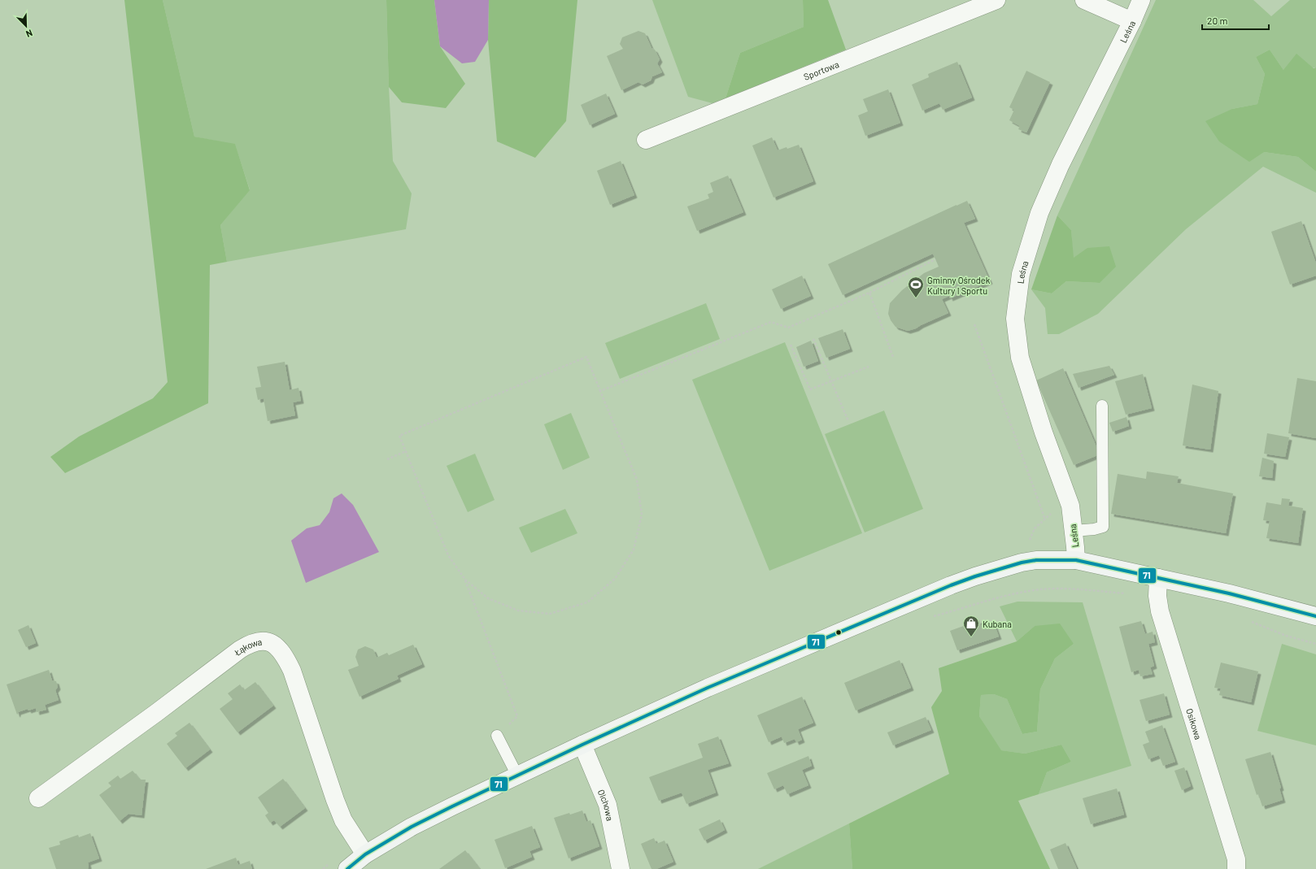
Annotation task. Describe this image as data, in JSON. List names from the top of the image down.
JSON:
{
  "streets": {
    "street": [
      "Leśna",
      "Sportowa",
      "Łąkowa",
      "Osikowa",
      "Olchowa"
    ]
  },
  "places": {
    "sports": ["Gminny Ośrodek Kultury I Sportu"],
    "shop": ["Kubana"]
  },
  "lines": ["transit line 71"],
  "scale_bar": "20 m",
  "north": "bottom right"
}
